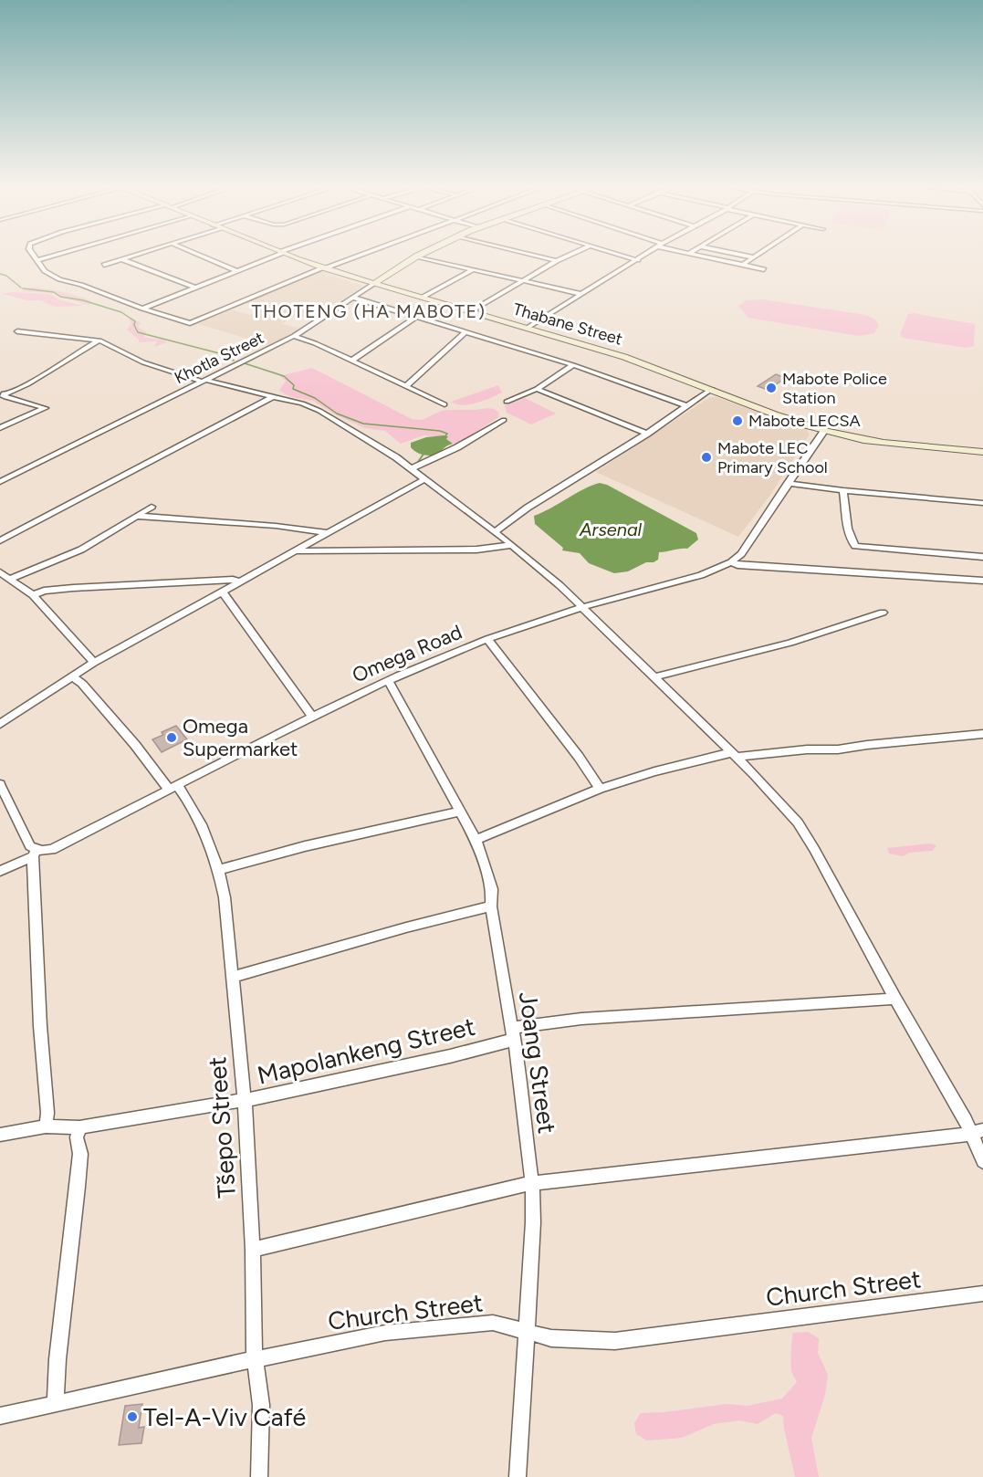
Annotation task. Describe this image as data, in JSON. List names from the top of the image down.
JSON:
{
  "streets": {
    "street": [
      "Thabane Street",
      "Khotla Street",
      "Omega Road",
      "Mapolankeng Street",
      "Joang Street",
      "Tšepo Street",
      "Church Street"
    ]
  },
  "crossings": [
    ["Thabane Street", "Khotla Street"],
    ["Thabane Street", "Omega Road"],
    ["Omega Road", "Joang Street"],
    ["Omega Road", "Tšepo Street"],
    ["Mapolankeng Street", "Joang Street"],
    ["Mapolankeng Street", "Tšepo Street"],
    ["Joang Street", "Church Street"],
    ["Tšepo Street", "Church Street"]
  ],
  "districts": ["THOTENG (HA MABOTE)"],
  "water": ["Arsenal"],
  "places": [
    "Mabote Police Station",
    "Mabote LECSA",
    "Mabote LEC Primary School",
    "Omega Supermarket",
    "Tel-A-Viv Café"
  ]
}
